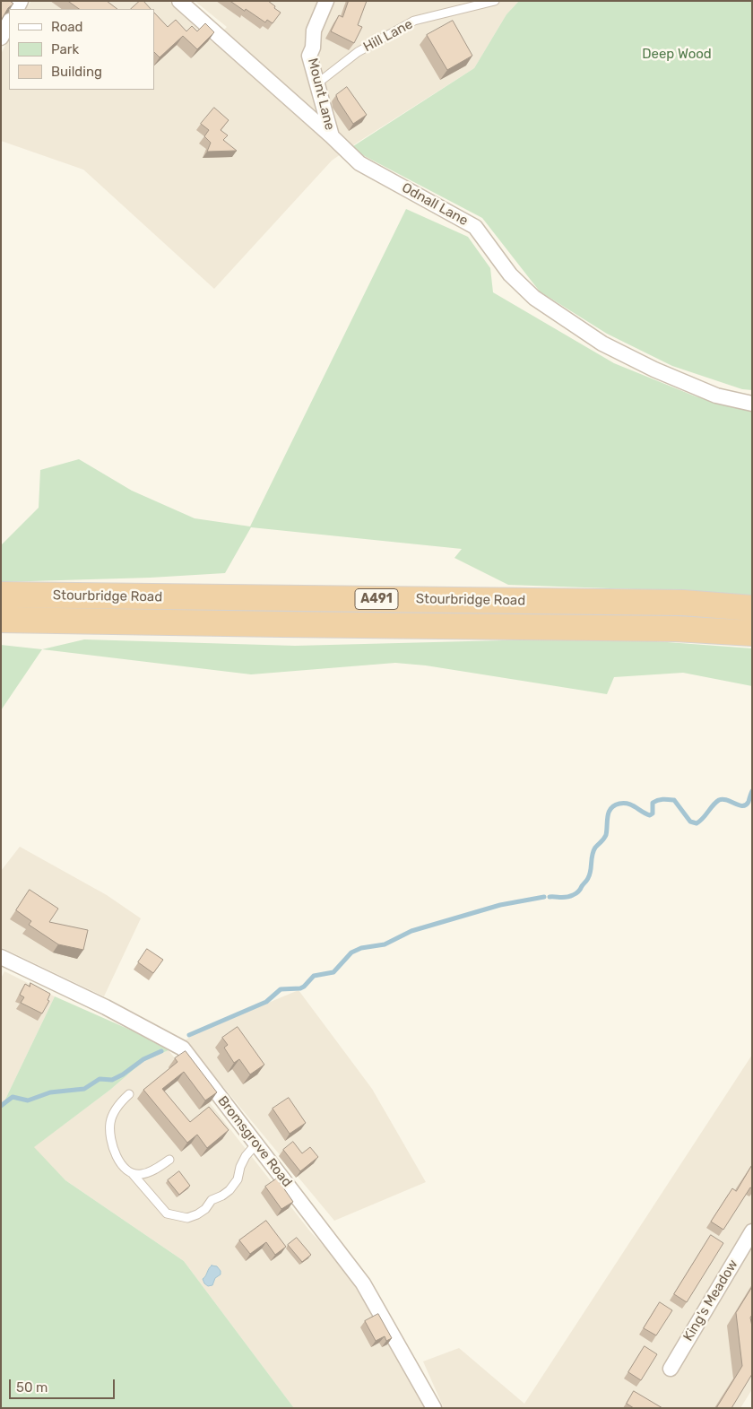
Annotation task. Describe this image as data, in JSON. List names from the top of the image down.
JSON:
{
  "streets": {
    "highway": ["Stourbridge Road", "A491"],
    "street": [
      "Mount Lane",
      "Odnall Lane",
      "Bromsgrove Road",
      "King's Meadow"
    ],
    "lane": ["Hill Lane"]
  },
  "crossings": [
    ["Hill Lane", "Mount Lane"],
    ["Mount Lane", "Odnall Lane"]
  ],
  "parks": ["Deep Wood"],
  "legend": ["Road", "Park", "Building"],
  "scale_bar": "50 m"
}
